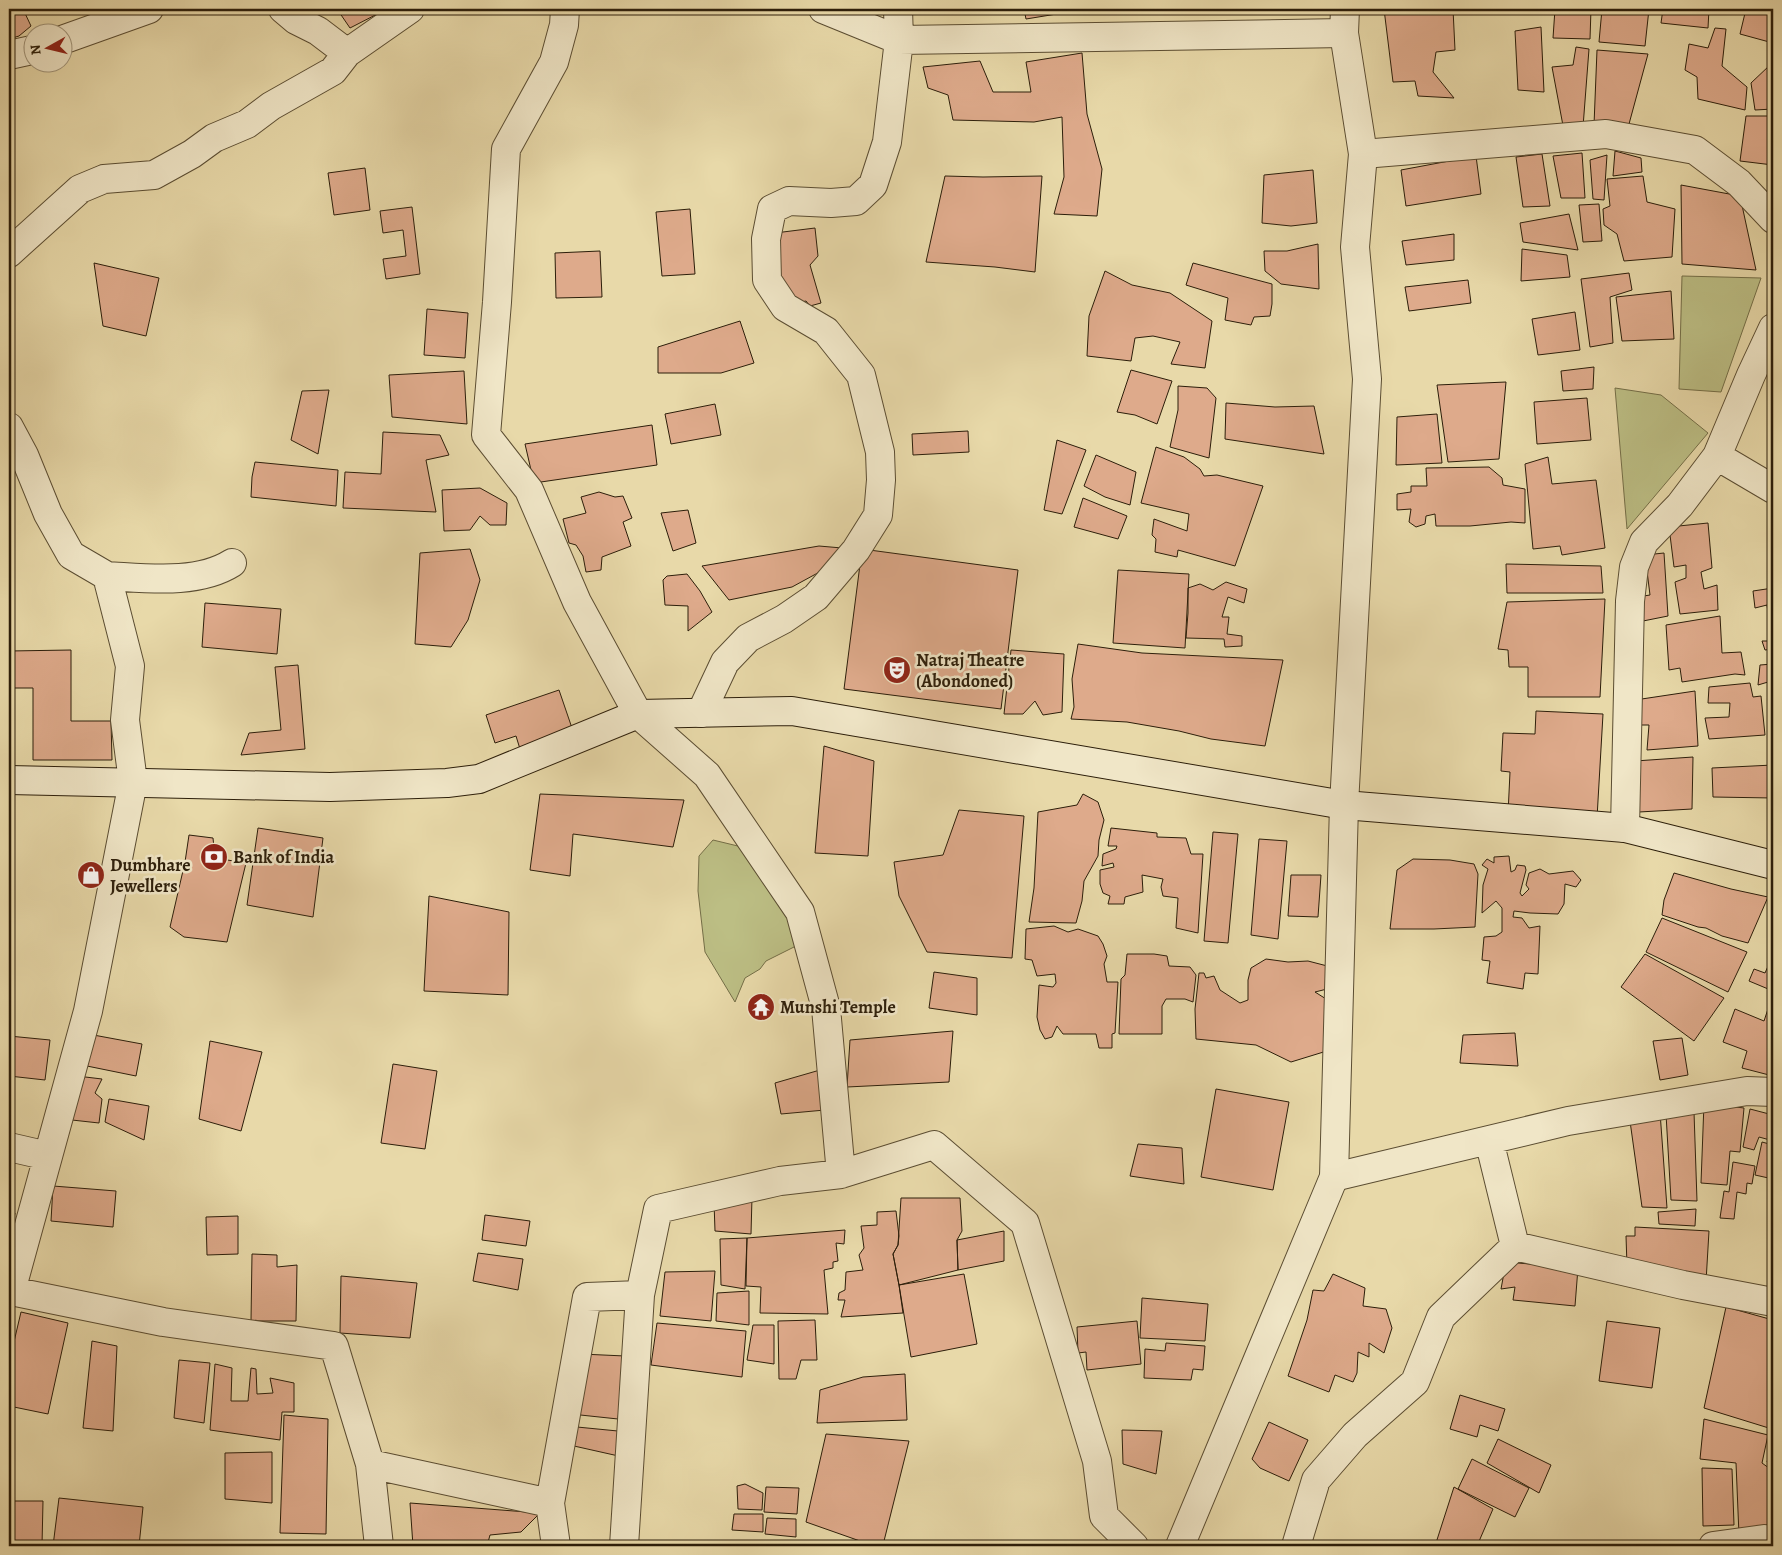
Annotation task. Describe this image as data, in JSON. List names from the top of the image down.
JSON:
{
  "places": {
    "theatre": ["Natraj Theatre (Abondoned)"],
    "bank": ["Bank of India"],
    "shop": ["Dumbhare Jewellers"],
    "temple": ["Munshi Temple"]
  },
  "north": "left"
}
